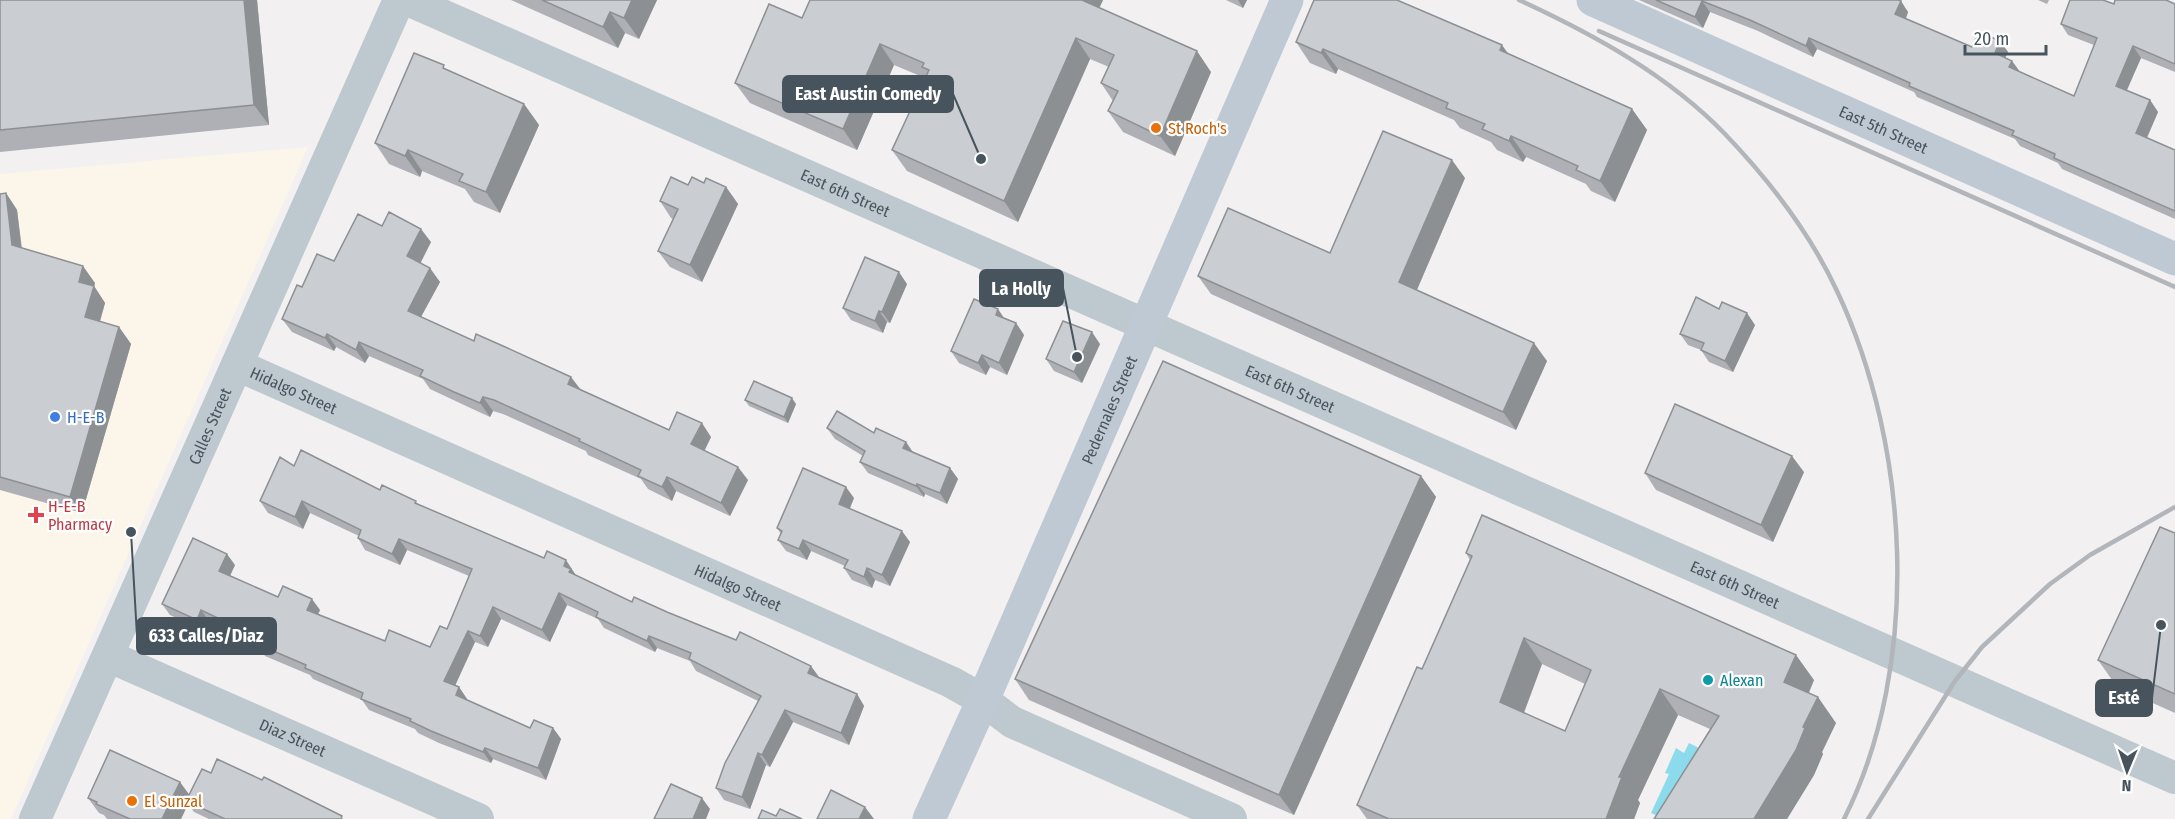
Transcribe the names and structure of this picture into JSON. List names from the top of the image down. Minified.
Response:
{"streets":{"street":["East 5th Street","East 6th Street","Hidalgo Street","Pedernales Street","Calles Street","Diaz Street"]},"crossings":[["East 6th Street","Pedernales Street"],["Hidalgo Street","Pedernales Street"],["Hidalgo Street","Calles Street"],["Calles Street","Diaz Street"]],"places":{"other":["St Roch's","East Austin Comedy","La Holly","H-E-B","633 Calles/Diaz","Esté","Alexan","El Sunzal"],"health":["H-E-B Pharmacy"]},"scale_bar":"20 m","north":"bottom"}
